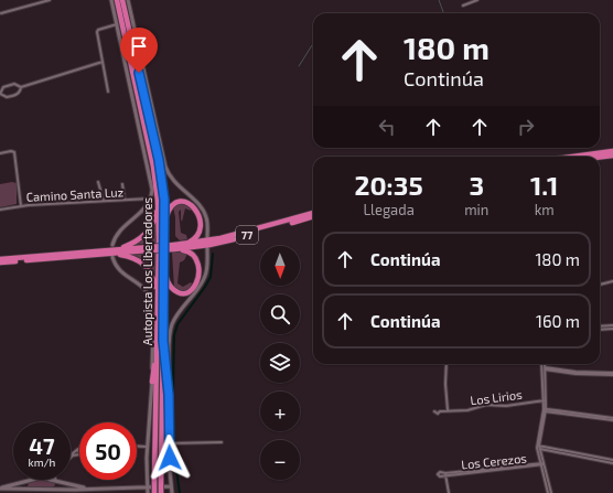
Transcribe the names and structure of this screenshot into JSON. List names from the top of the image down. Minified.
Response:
{"streets":{"highway":["77","Autopista Los Libertadores"],"street":["Camino Santa Luz","Los Lirios","Los Cerezos"]},"north":"bottom","page":{"turn":["180 m","Continúa"],"eta":["20:35","Llegada","3","min","1.1","km"],"list":[{"name":"Continúa","value":"180 m"},{"name":"Continúa","value":"160 m"}],"map_buttons":["+","−"],"speed":"47 km/h","limit":"50"}}
